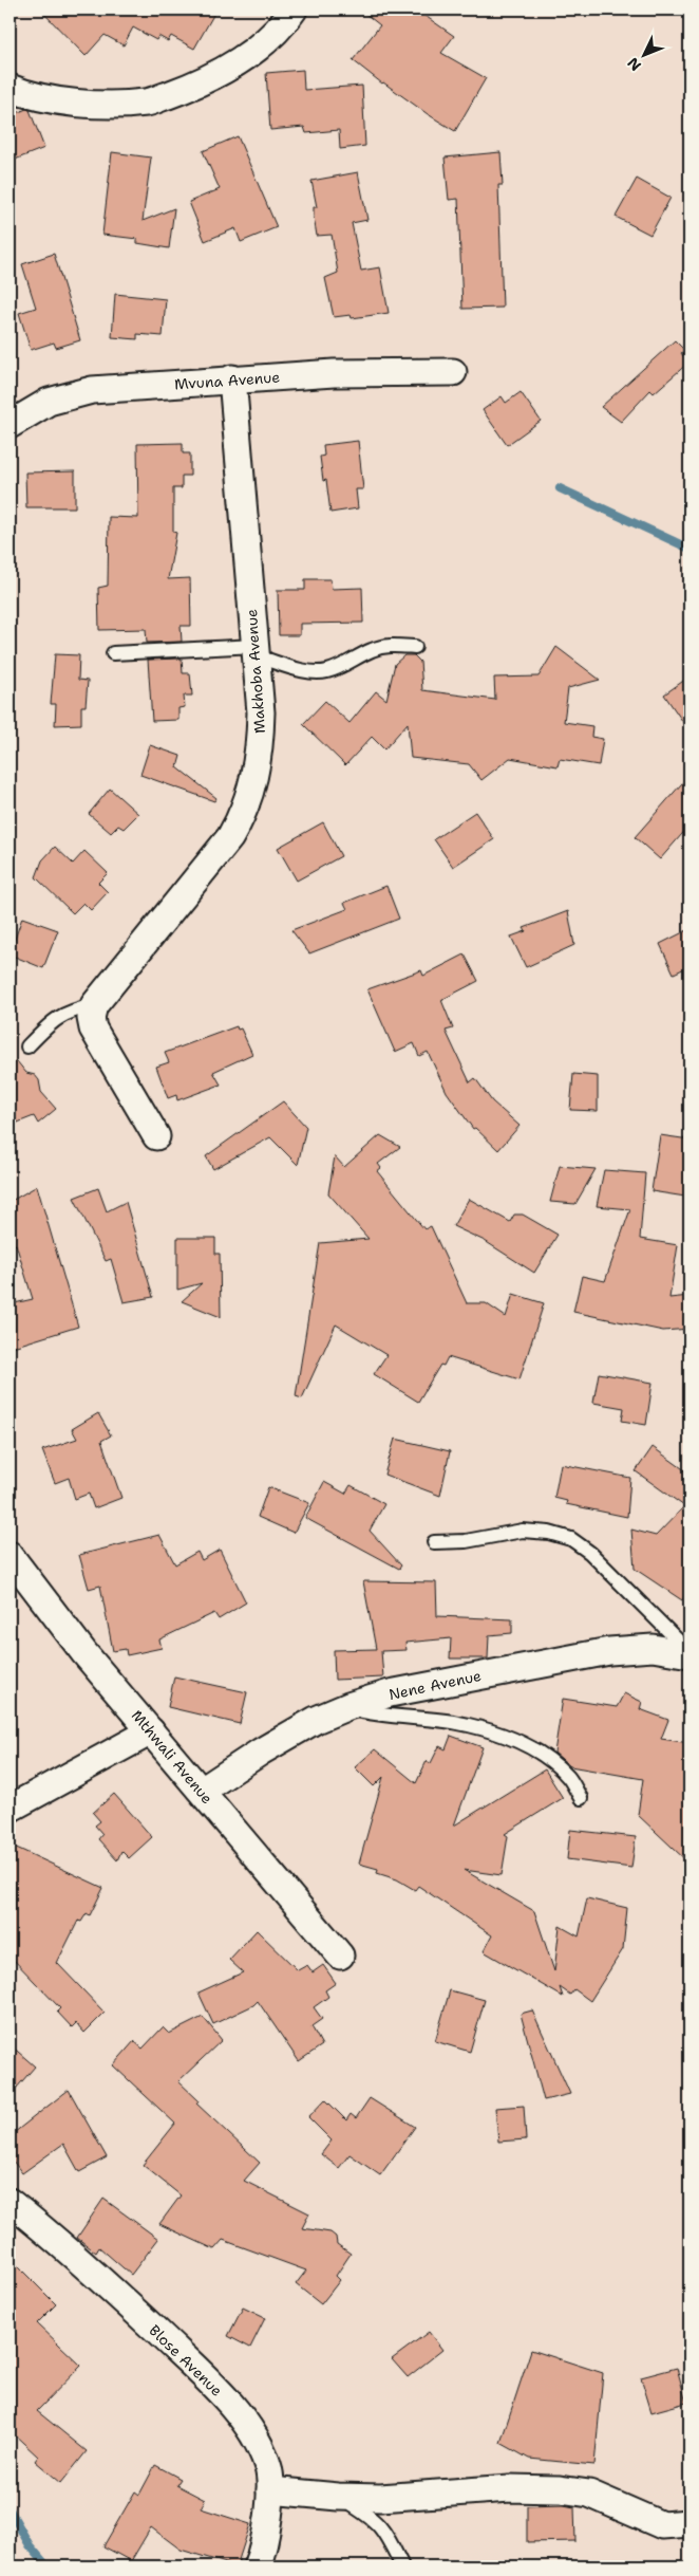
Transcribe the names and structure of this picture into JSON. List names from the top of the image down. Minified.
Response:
{"streets":{"street":["Mvuna Avenue","Makhoba Avenue","Nene Avenue","Mthwali Avenue","Blose Avenue"]},"crossings":[["Mvuna Avenue","Makhoba Avenue"],["Nene Avenue","Mthwali Avenue"]],"north":"bottom left"}
